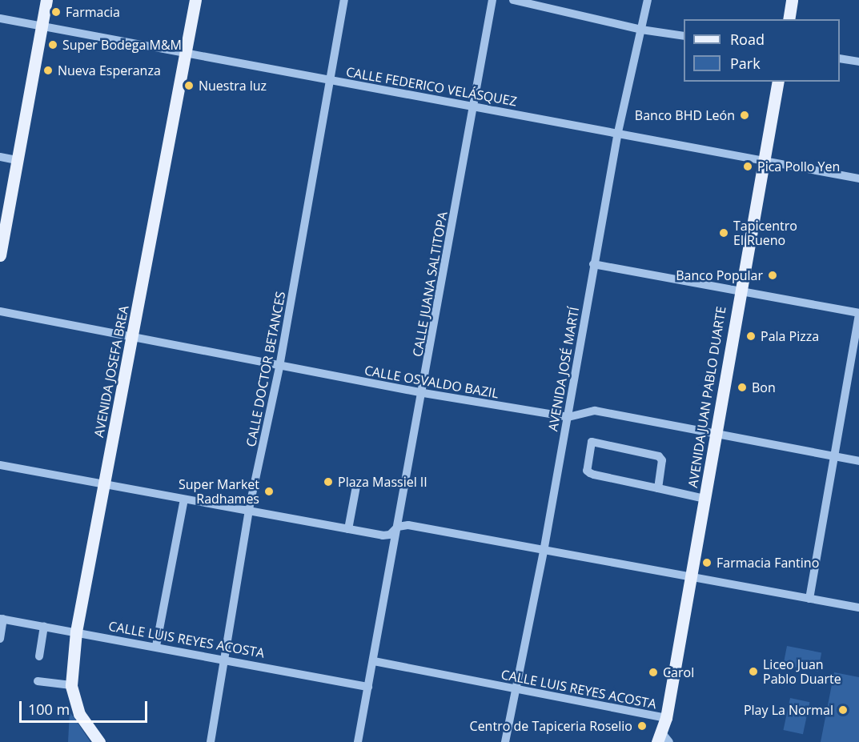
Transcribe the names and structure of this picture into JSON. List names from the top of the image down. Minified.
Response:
{"streets":{"main road":["AVENIDA JOSEFA BREA","AVENIDA JUAN PABLO DUARTE"],"street":["CALLE FEDERICO VELÁSQUEZ","CALLE JUANA SALTITOPA","CALLE DOCTOR BETANCES","AVENIDA JOSÉ MARTÍ","CALLE OSVALDO BAZIL","CALLE LUIS REYES ACOSTA"]},"crossings":[["CALLE FEDERICO VELÁSQUEZ","CALLE JUANA SALTITOPA"],["CALLE FEDERICO VELÁSQUEZ","CALLE DOCTOR BETANCES"],["CALLE FEDERICO VELÁSQUEZ","AVENIDA JOSÉ MARTÍ"],["CALLE FEDERICO VELÁSQUEZ","AVENIDA JOSEFA BREA"],["CALLE FEDERICO VELÁSQUEZ","AVENIDA JUAN PABLO DUARTE"],["CALLE JUANA SALTITOPA","CALLE OSVALDO BAZIL"],["CALLE JUANA SALTITOPA","CALLE LUIS REYES ACOSTA"],["CALLE DOCTOR BETANCES","CALLE OSVALDO BAZIL"],["CALLE DOCTOR BETANCES","CALLE LUIS REYES ACOSTA"],["AVENIDA JOSÉ MARTÍ","CALLE OSVALDO BAZIL"],["AVENIDA JOSÉ MARTÍ","CALLE LUIS REYES ACOSTA"],["AVENIDA JOSEFA BREA","CALLE OSVALDO BAZIL"],["AVENIDA JOSEFA BREA","CALLE LUIS REYES ACOSTA"],["CALLE OSVALDO BAZIL","AVENIDA JUAN PABLO DUARTE"],["AVENIDA JUAN PABLO DUARTE","CALLE LUIS REYES ACOSTA"]],"places":["Farmacia","Super Bodega M&M","Nueva Esperanza","Nuestra luz","Banco BHD León","Pica Pollo Yen","Tapicentro El Rueno","Banco Popular","Pala Pizza","Bon","Plaza Massiel II","Super Market Radhames","Farmacia Fantino","Liceo Juan Pablo Duarte","Carol","Play La Normal","Centro de Tapiceria Roselio"],"legend":["Road","Park"],"scale_bar":"100 m"}
